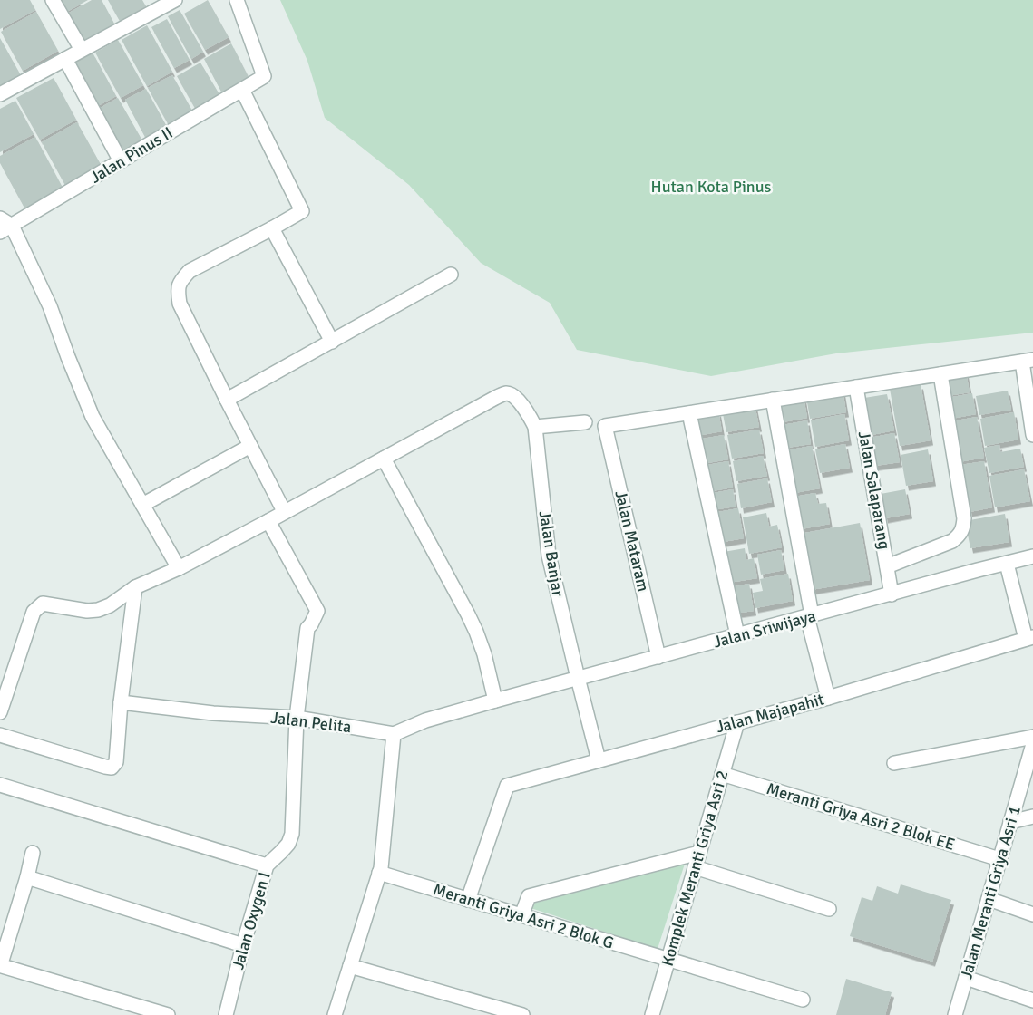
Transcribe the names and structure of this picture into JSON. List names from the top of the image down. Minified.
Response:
{"streets":{"street":["Jalan Pinus II","Jalan Salaparang","Jalan Mataram","Jalan Banjar","Jalan Sriwijaya","Jalan Majapahit","Jalan Pelita","Meranti Griya Asri 2 Blok EE","Komplek Meranti Griya Asri 2","Jalan Meranti Griya Asri 1","Meranti Griya Asri 2 Blok G","Jalan Oxygen I"]},"crossings":[["Jalan Salaparang","Jalan Sriwijaya"],["Jalan Mataram","Jalan Sriwijaya"],["Jalan Banjar","Jalan Sriwijaya"],["Jalan Banjar","Jalan Majapahit"],["Jalan Majapahit","Komplek Meranti Griya Asri 2"],["Jalan Majapahit","Meranti Griya Asri 2 Blok G"],["Jalan Pelita","Jalan Oxygen I"],["Meranti Griya Asri 2 Blok EE","Komplek Meranti Griya Asri 2"],["Meranti Griya Asri 2 Blok EE","Jalan Meranti Griya Asri 1"],["Komplek Meranti Griya Asri 2","Meranti Griya Asri 2 Blok G"]],"parks":["Hutan Kota Pinus"]}
